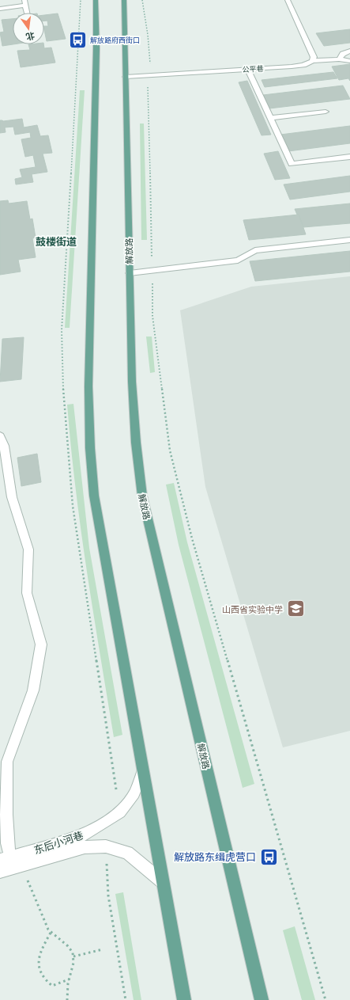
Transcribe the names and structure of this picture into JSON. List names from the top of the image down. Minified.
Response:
{"streets":{"main road":["解放路"],"street":["公平巷","东后小河巷"]},"crossings":[["公平巷","解放路"]],"districts":["鼓楼街道"],"places":{"bus stop":["解放路府西街口","解放路东缉虎营口"],"school or university":["山西省实验中学"]},"north":"bottom"}
